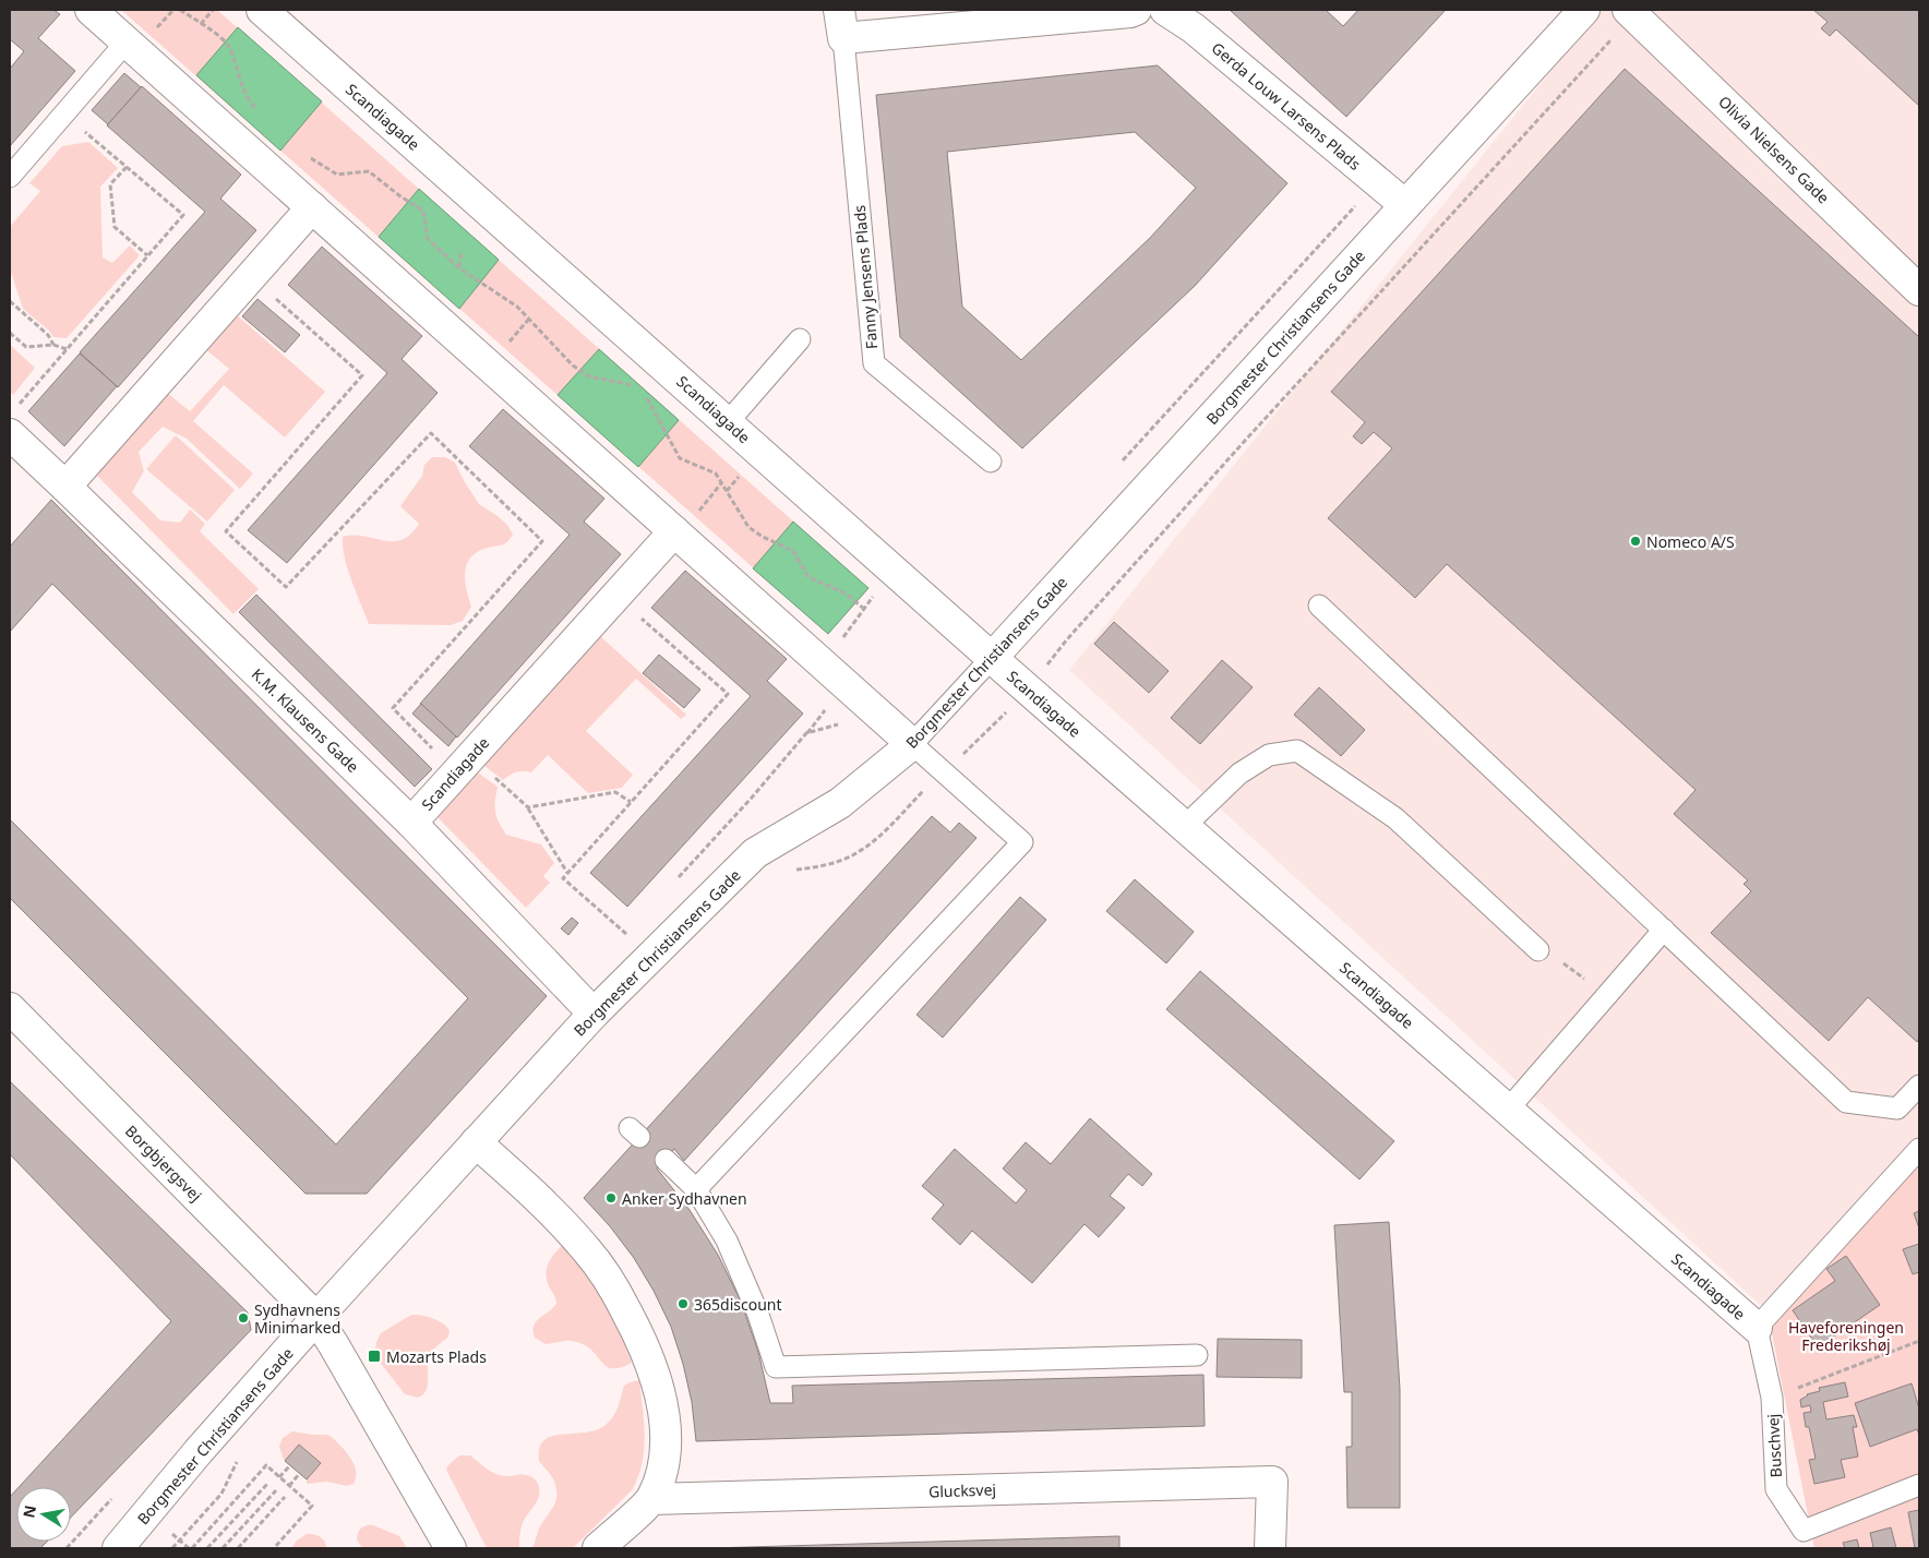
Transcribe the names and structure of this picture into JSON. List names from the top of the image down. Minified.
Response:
{"streets":{"street":["Gerda Louw Larsens Plads","Scandiagade","Olivia Nielsens Gade","Borgmester Christiansens Gade","K.M. Klausens Gade","Borgbjergsvej","Glucksvej"],"lane":["Fanny Jensens Plads","Buschvej"]},"crossings":[["Gerda Louw Larsens Plads","Borgmester Christiansens Gade"],["Scandiagade","Borgmester Christiansens Gade"],["Scandiagade","K.M. Klausens Gade"],["Scandiagade","Buschvej"],["Borgmester Christiansens Gade","K.M. Klausens Gade"],["Borgmester Christiansens Gade","Borgbjergsvej"]],"parks":["Haveforeningen Frederikshøj"],"places":{"other":["Nomeco A/S","Anker Sydhavnen","365discount","Sydhavnens Minimarked"],"transit":["Mozarts Plads"]},"north":"left"}
